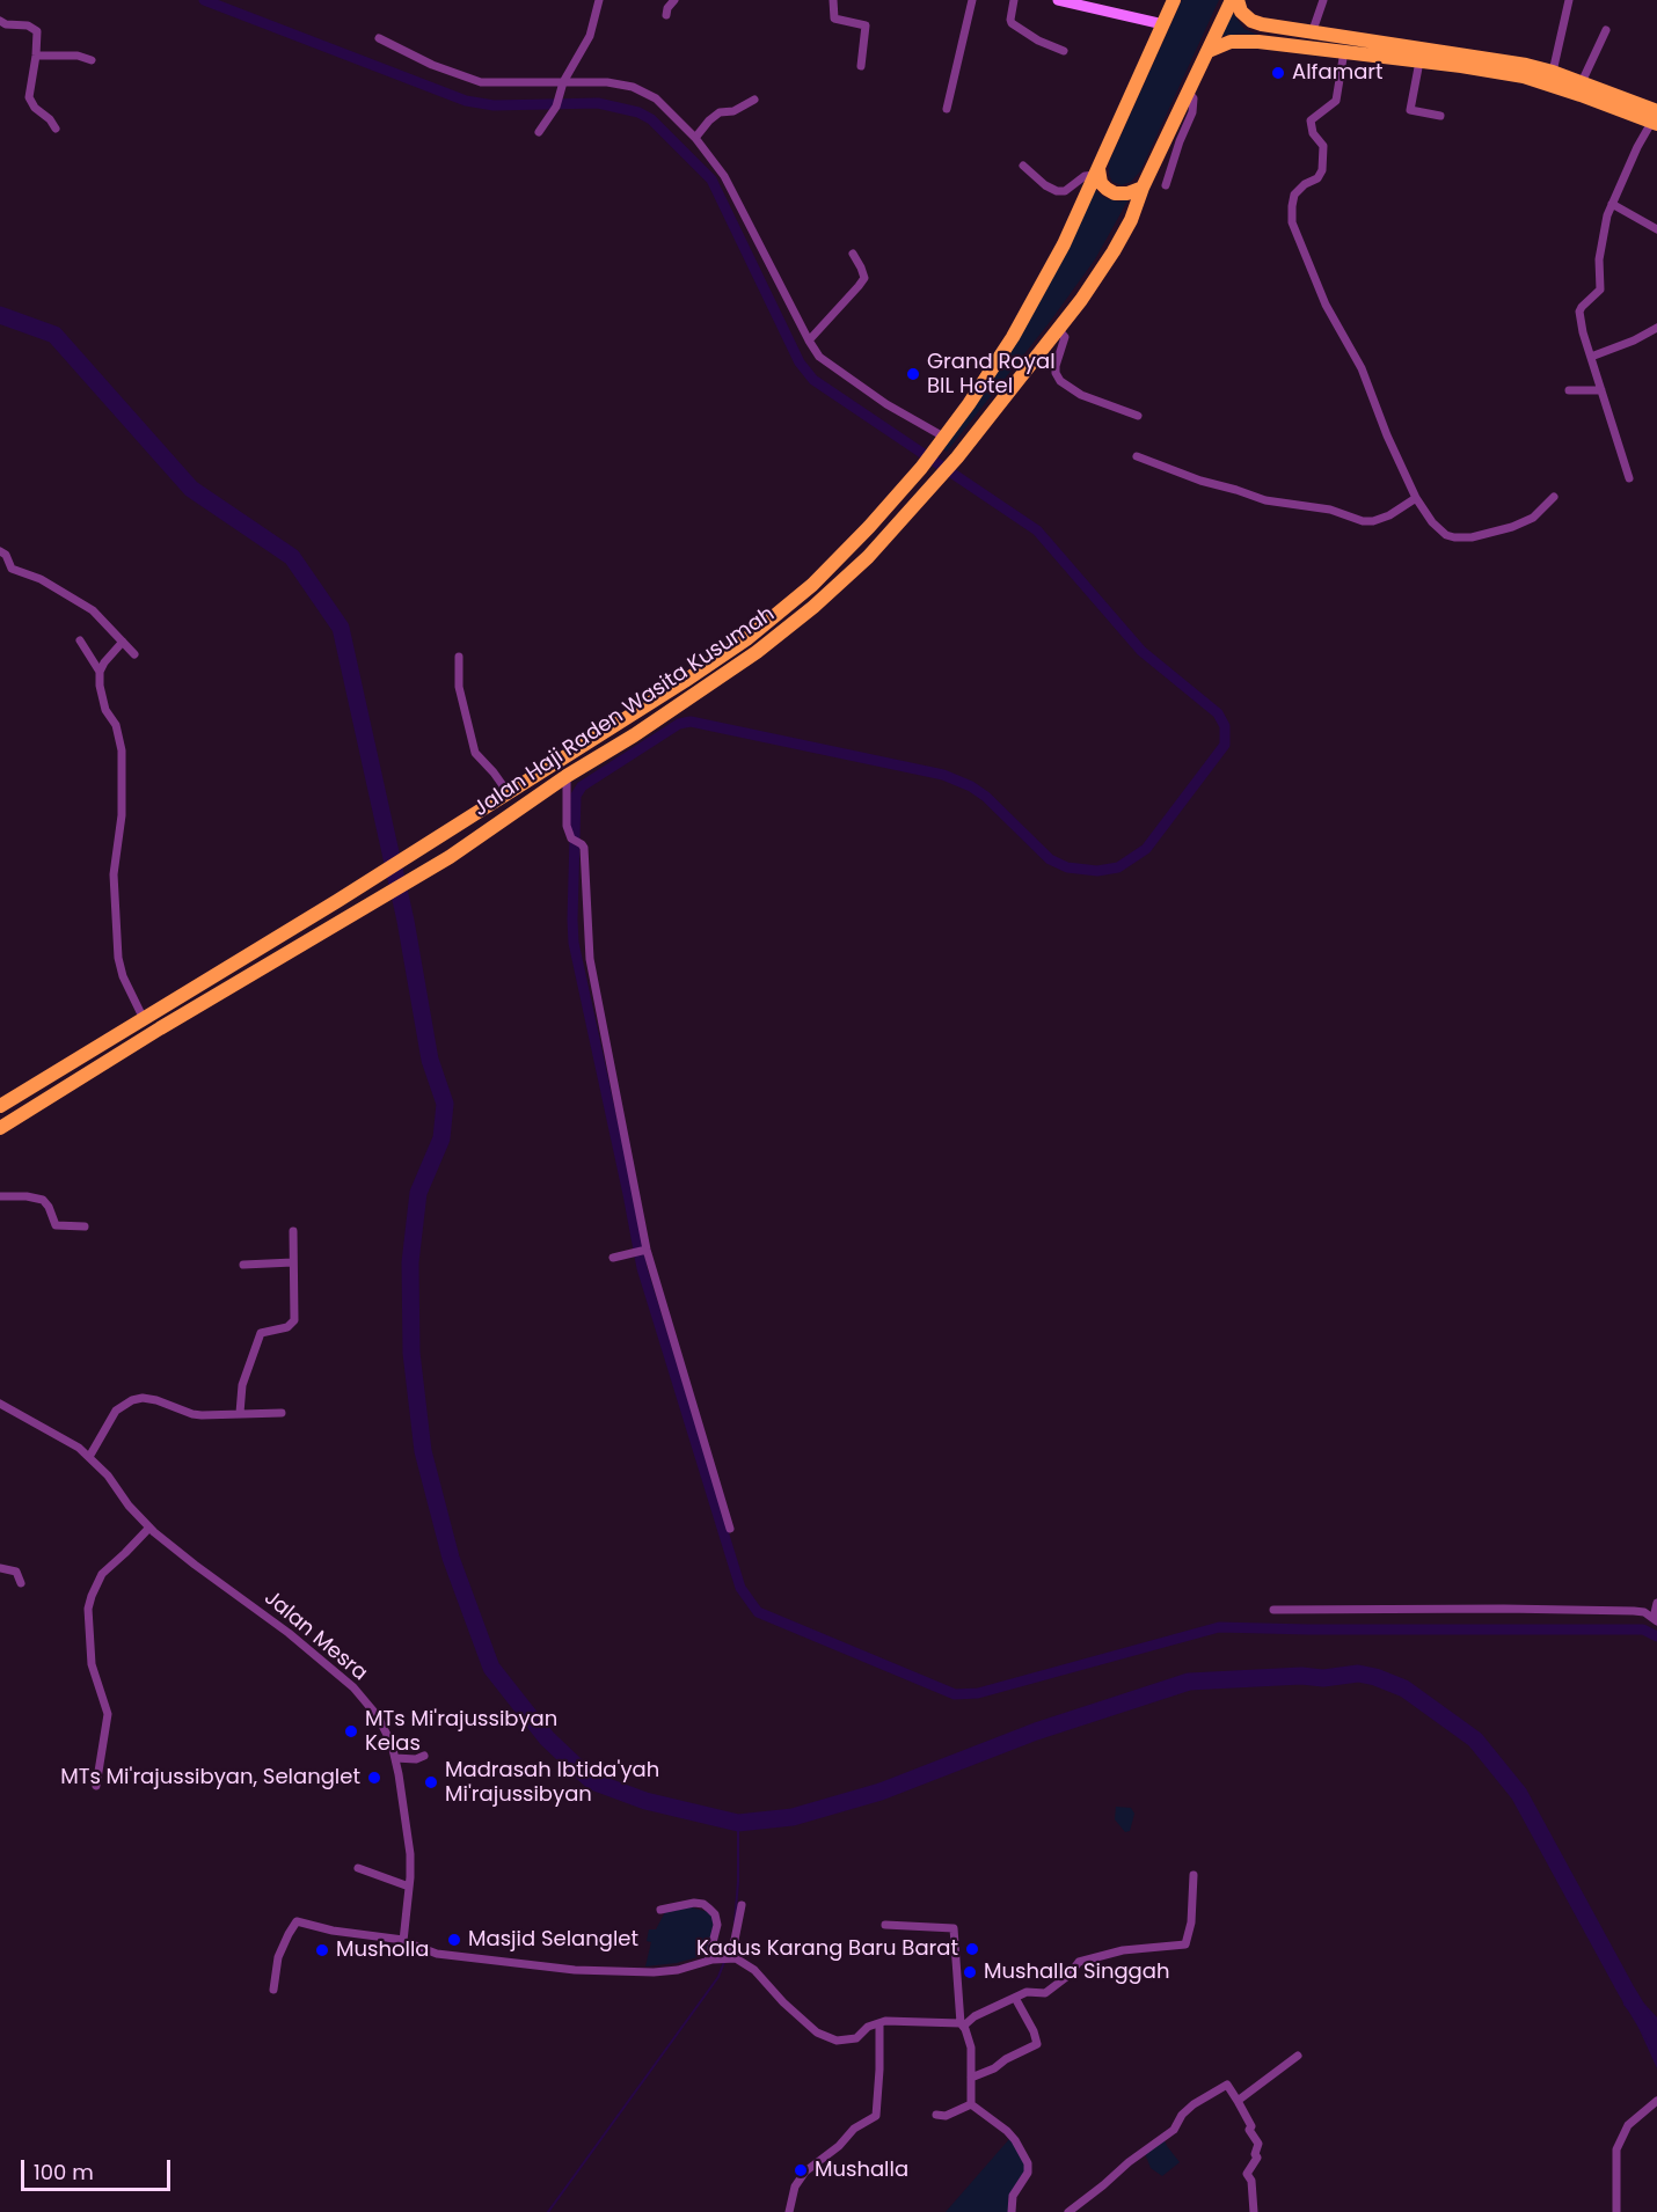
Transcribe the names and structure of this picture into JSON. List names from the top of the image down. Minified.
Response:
{"streets":{"highway":["Jalan Haji Raden Wasita Kusumah"],"street":["Jalan Mesra"]},"places":["Alfamart","Grand Royal BIL Hotel","MTs Mi'rajussibyan Kelas","MTs Mi'rajussibyan, Selanglet","Madrasah Ibtida'yah Mi'rajussibyan","Masjid Selanglet","Kadus Karang Baru Barat","Musholla","Mushalla Singgah","Mushalla"],"scale_bar":"100 m"}
